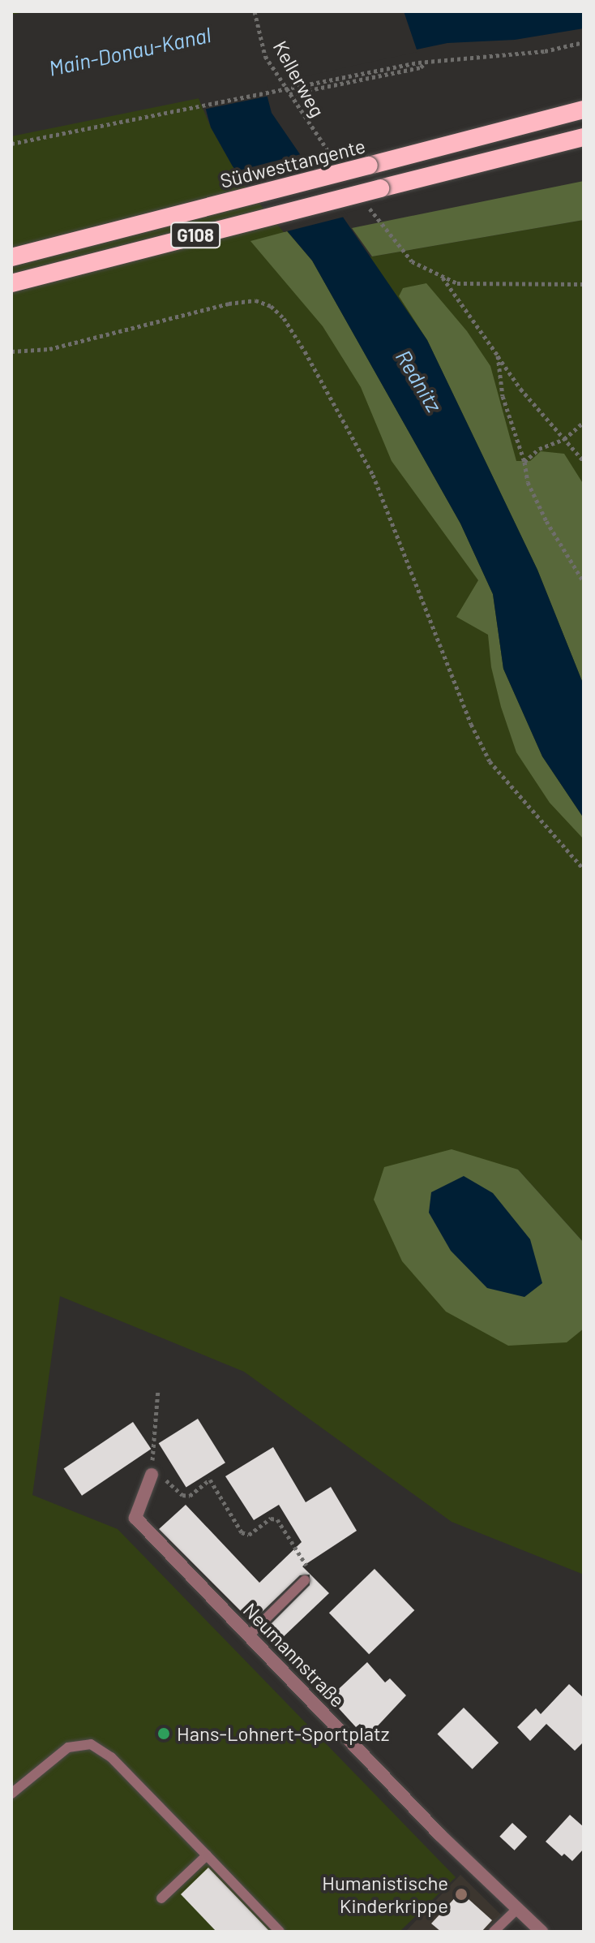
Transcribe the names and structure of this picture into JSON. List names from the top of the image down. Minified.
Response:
{"streets":{"highway":["Südwesttangente","G108"],"street":["Neumannstraße"],"path":["Kellerweg"]},"water":["Main-Donau-Kanal","Rednitz"],"places":["Hans-Lohnert-Sportplatz","Humanistische Kinderkrippe"]}
